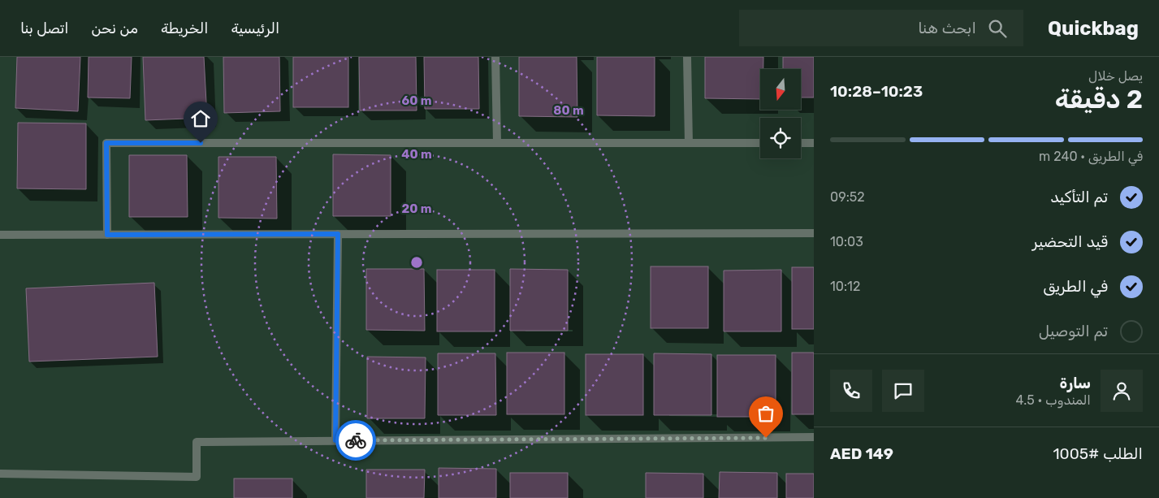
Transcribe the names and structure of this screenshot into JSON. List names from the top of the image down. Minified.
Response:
{"north":"bottom","page":{"header":"Quickbag","search":"ابحث هنا","nav":["الرئيسية","الخريطة","من نحن","اتصل بنا"],"heading":["2 دقيقة","يصل خلال","10:23–10:28"],"panel":["سارة","المندوب · 4.5","الطلب #1005","AED 149"],"bar":"في الطريق · 240 m","list":[["تم التأكيد","09:52"],["قيد التحضير","10:03"],["في الطريق","10:12"],"تم التوصيل"]},"rings":["60 m","80 m","40 m","20 m"]}
